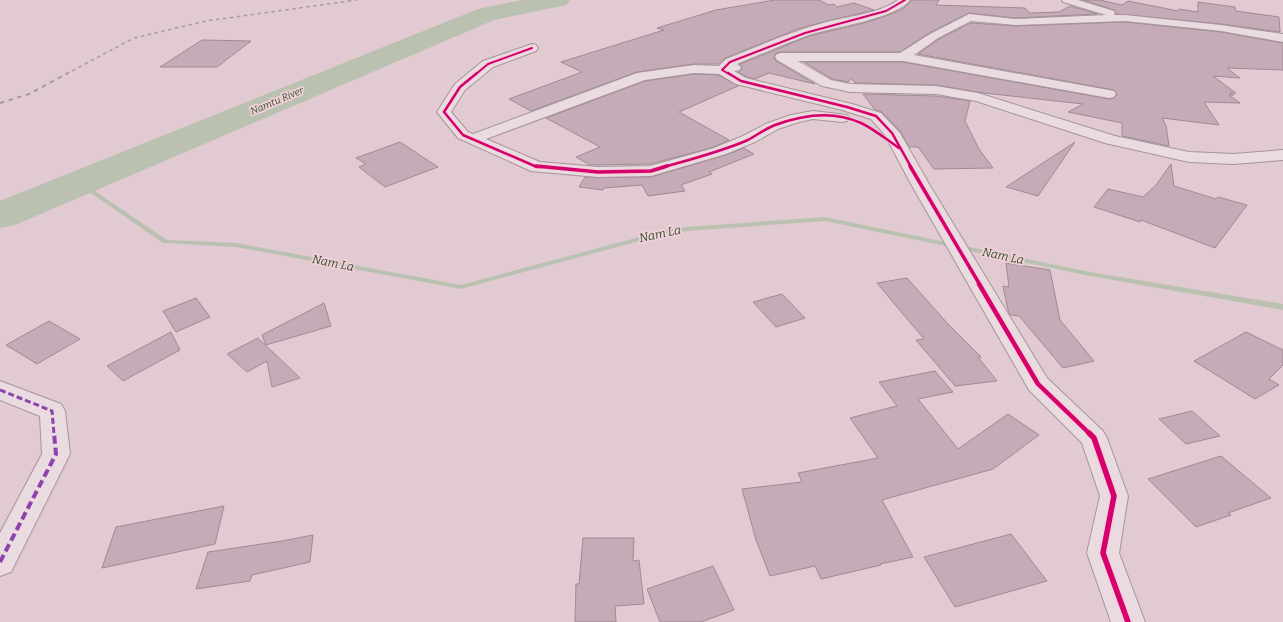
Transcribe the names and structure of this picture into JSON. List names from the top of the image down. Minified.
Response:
{"water":["Namtu River","Nam La"]}
